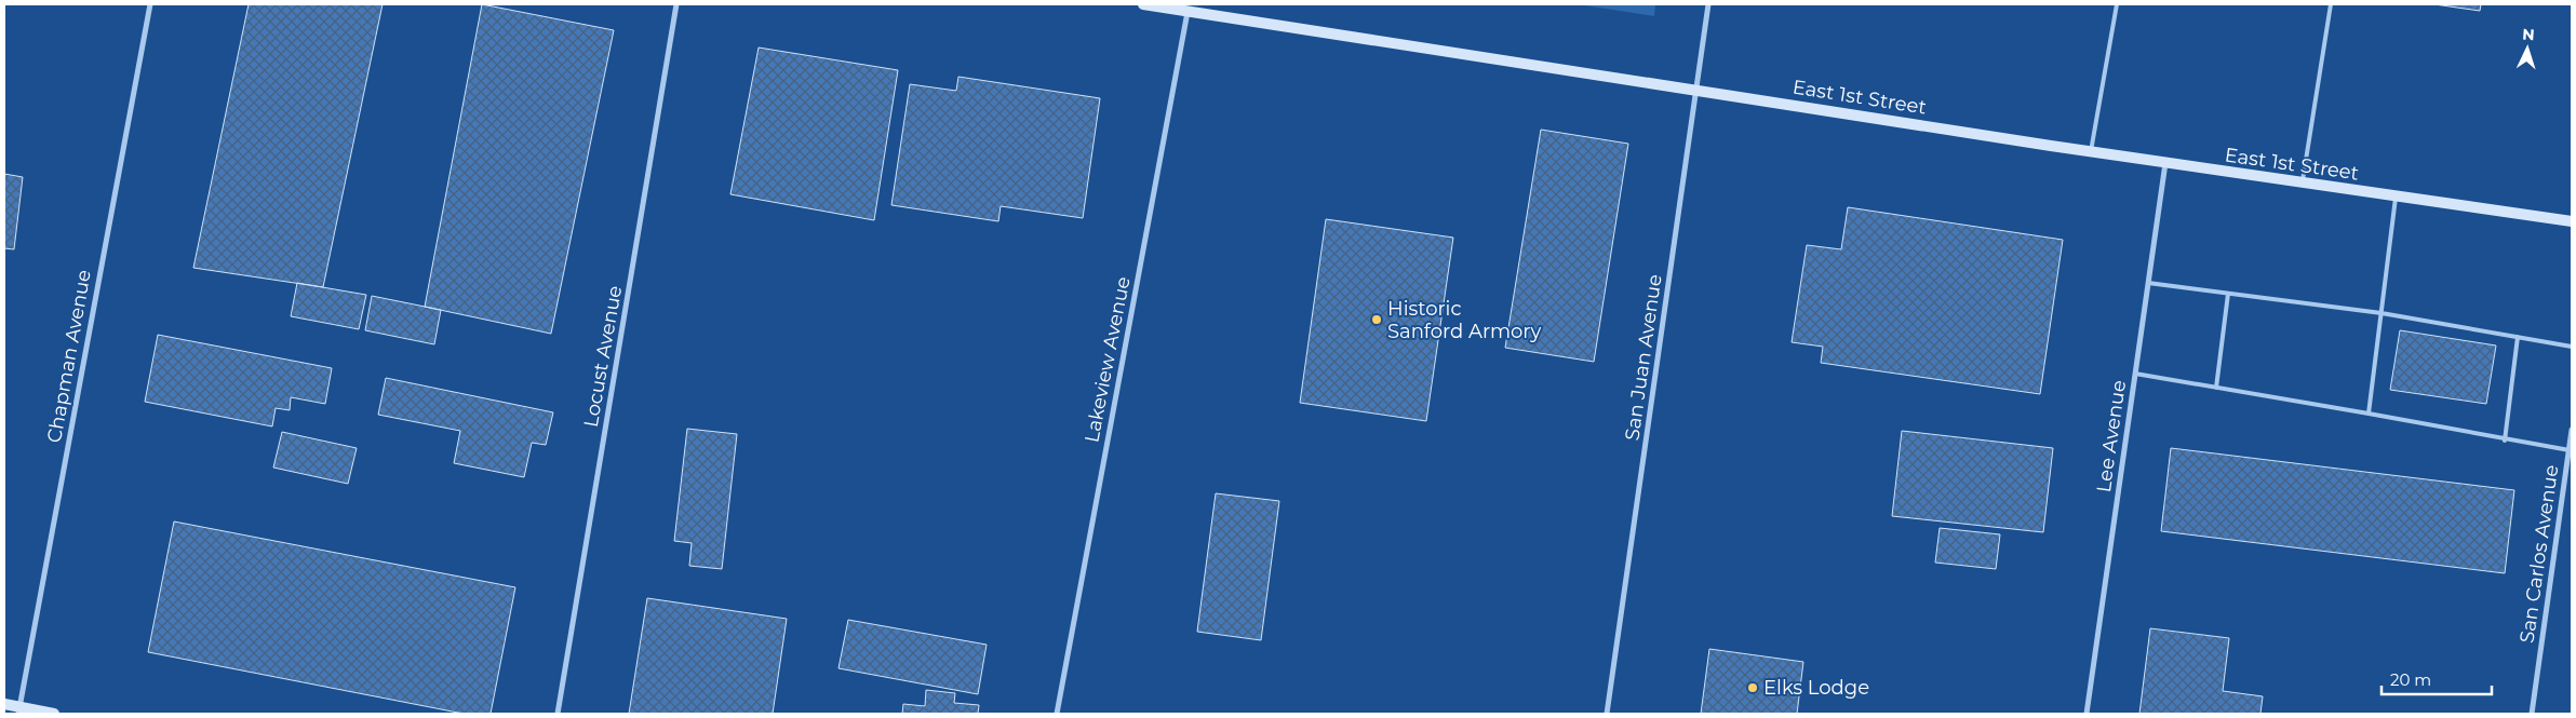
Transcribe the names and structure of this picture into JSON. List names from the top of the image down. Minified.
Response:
{"streets":{"street":["East 1st Street","Chapman Avenue","Locust Avenue","San Juan Avenue","Lakeview Avenue","Lee Avenue","San Carlos Avenue"]},"crossings":[["East 1st Street","San Juan Avenue"],["East 1st Street","Lakeview Avenue"],["East 1st Street","Lee Avenue"]],"places":["Historic Sanford Armory","Elks Lodge"],"scale_bar":"20 m","north":"top"}
